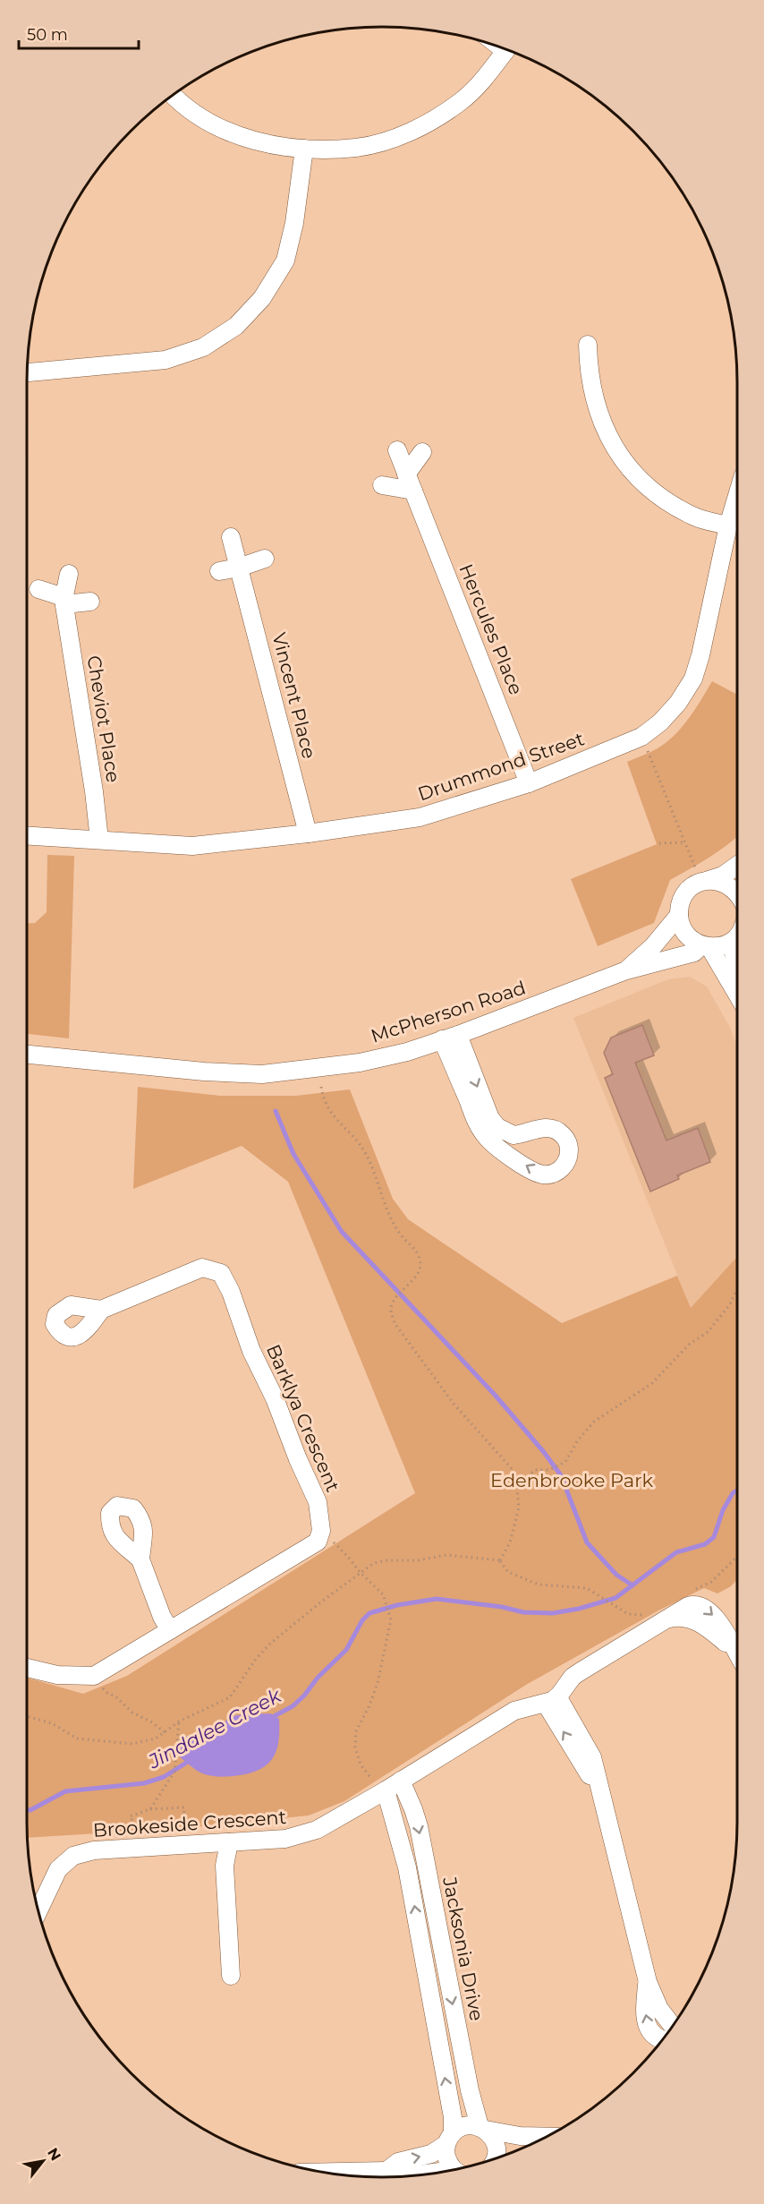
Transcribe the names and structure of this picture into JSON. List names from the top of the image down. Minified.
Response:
{"streets":{"street":["Hercules Place","Vincent Place","Cheviot Place","Drummond Street","McPherson Road","Barklya Crescent","Brookeside Crescent","Jacksonia Drive"]},"crossings":[["Hercules Place","Drummond Street"],["Vincent Place","Drummond Street"],["Cheviot Place","Drummond Street"],["Brookeside Crescent","Jacksonia Drive"]],"water":["Jindalee Creek"],"parks":["Edenbrooke Park"],"scale_bar":"50 m","north":"top right"}
